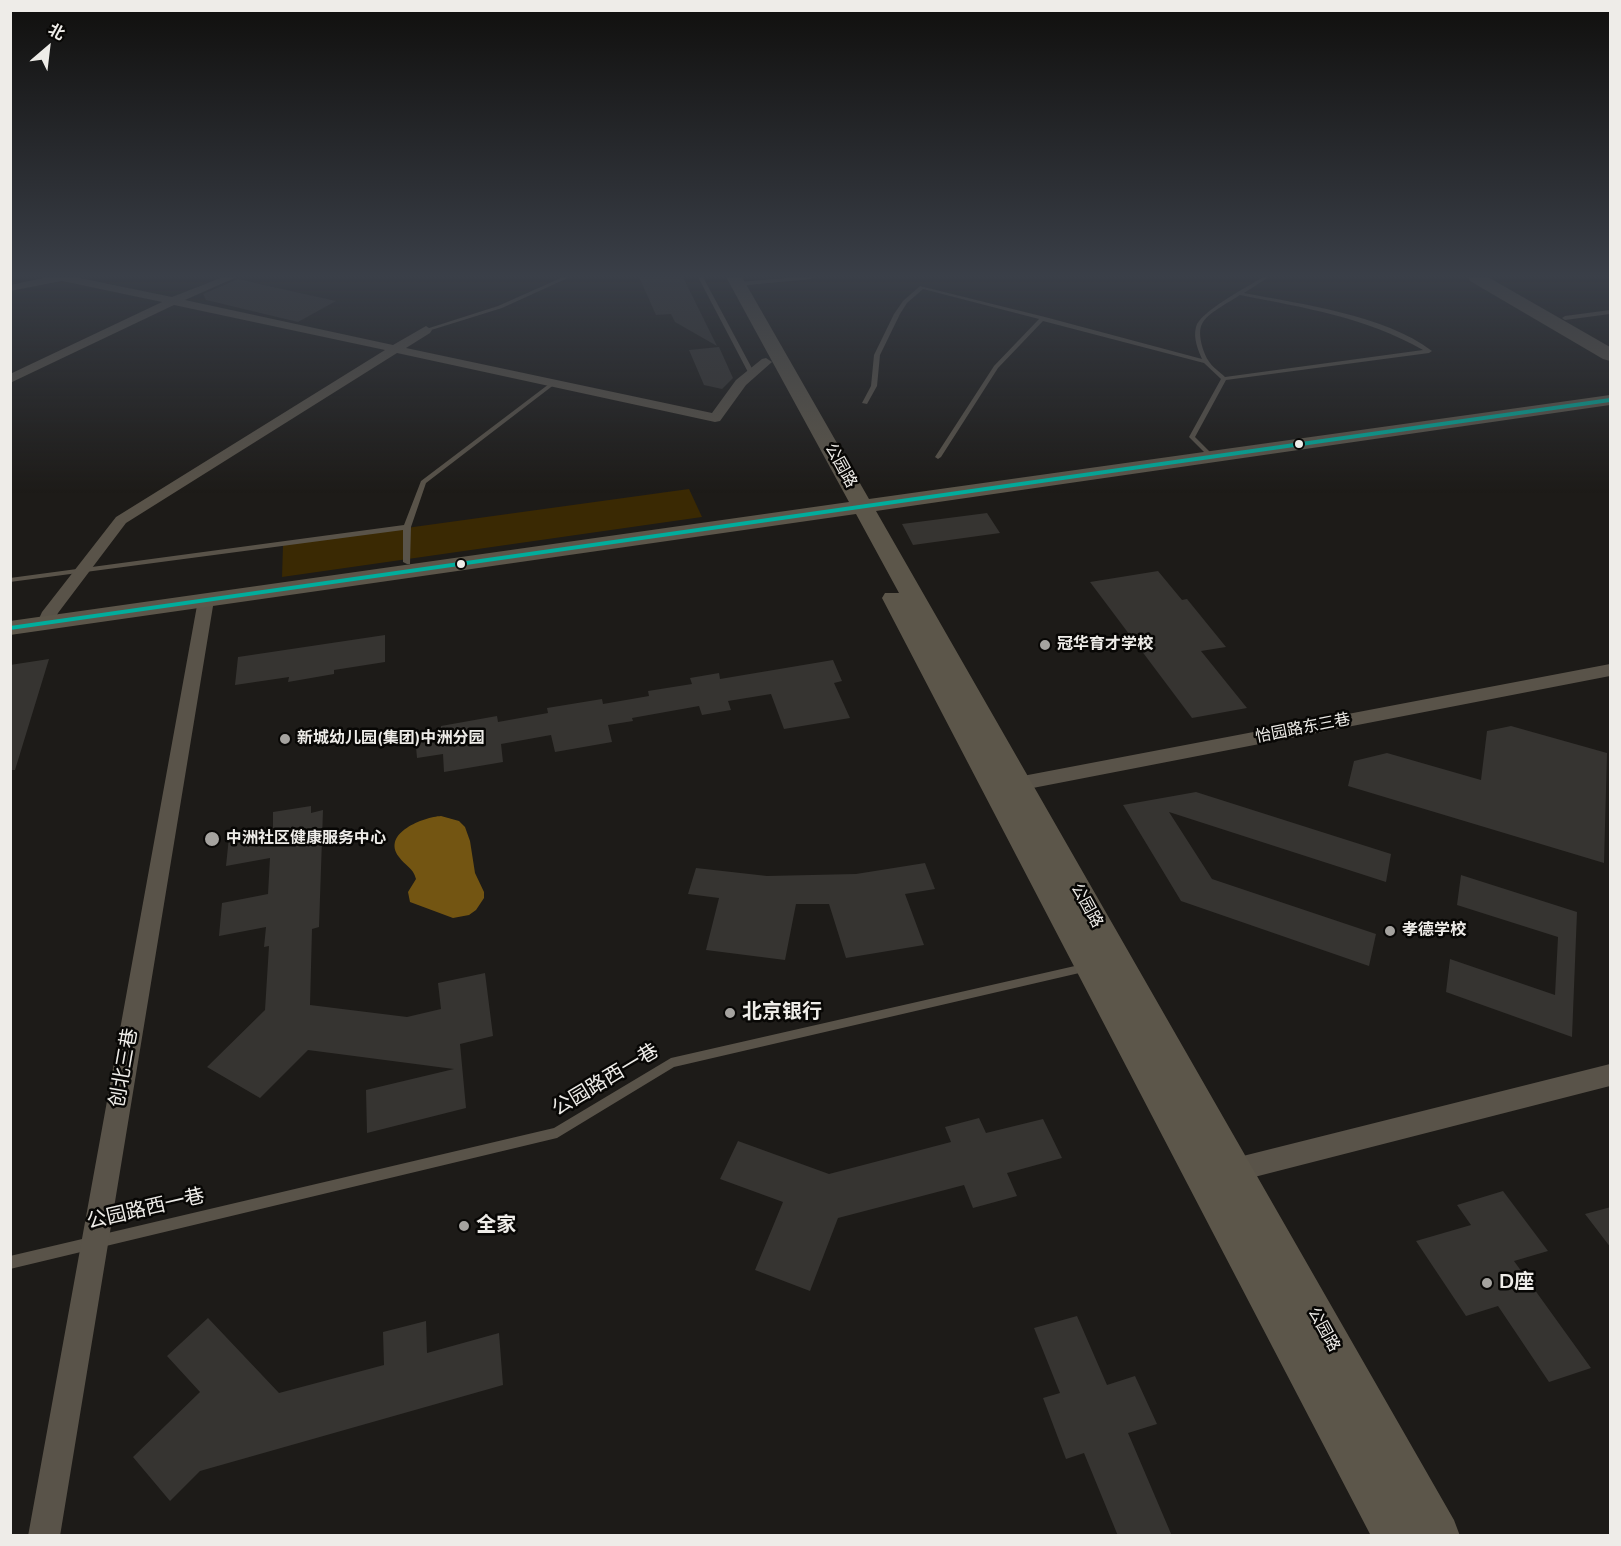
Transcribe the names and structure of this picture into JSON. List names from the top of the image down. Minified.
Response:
{"streets":{"main road":["公园路"],"street":["怡园路东三巷","创北三巷"],"lane":["公园路西一巷"]},"crossings":[["公园路","怡园路东三巷"],["公园路","公园路西一巷"],["创北三巷","公园路西一巷"]],"places":["冠华育才学校","新城幼儿园(集团)中洲分园","中洲社区健康服务中心","孝德学校","北京银行","全家","D座"],"north":"top right"}
